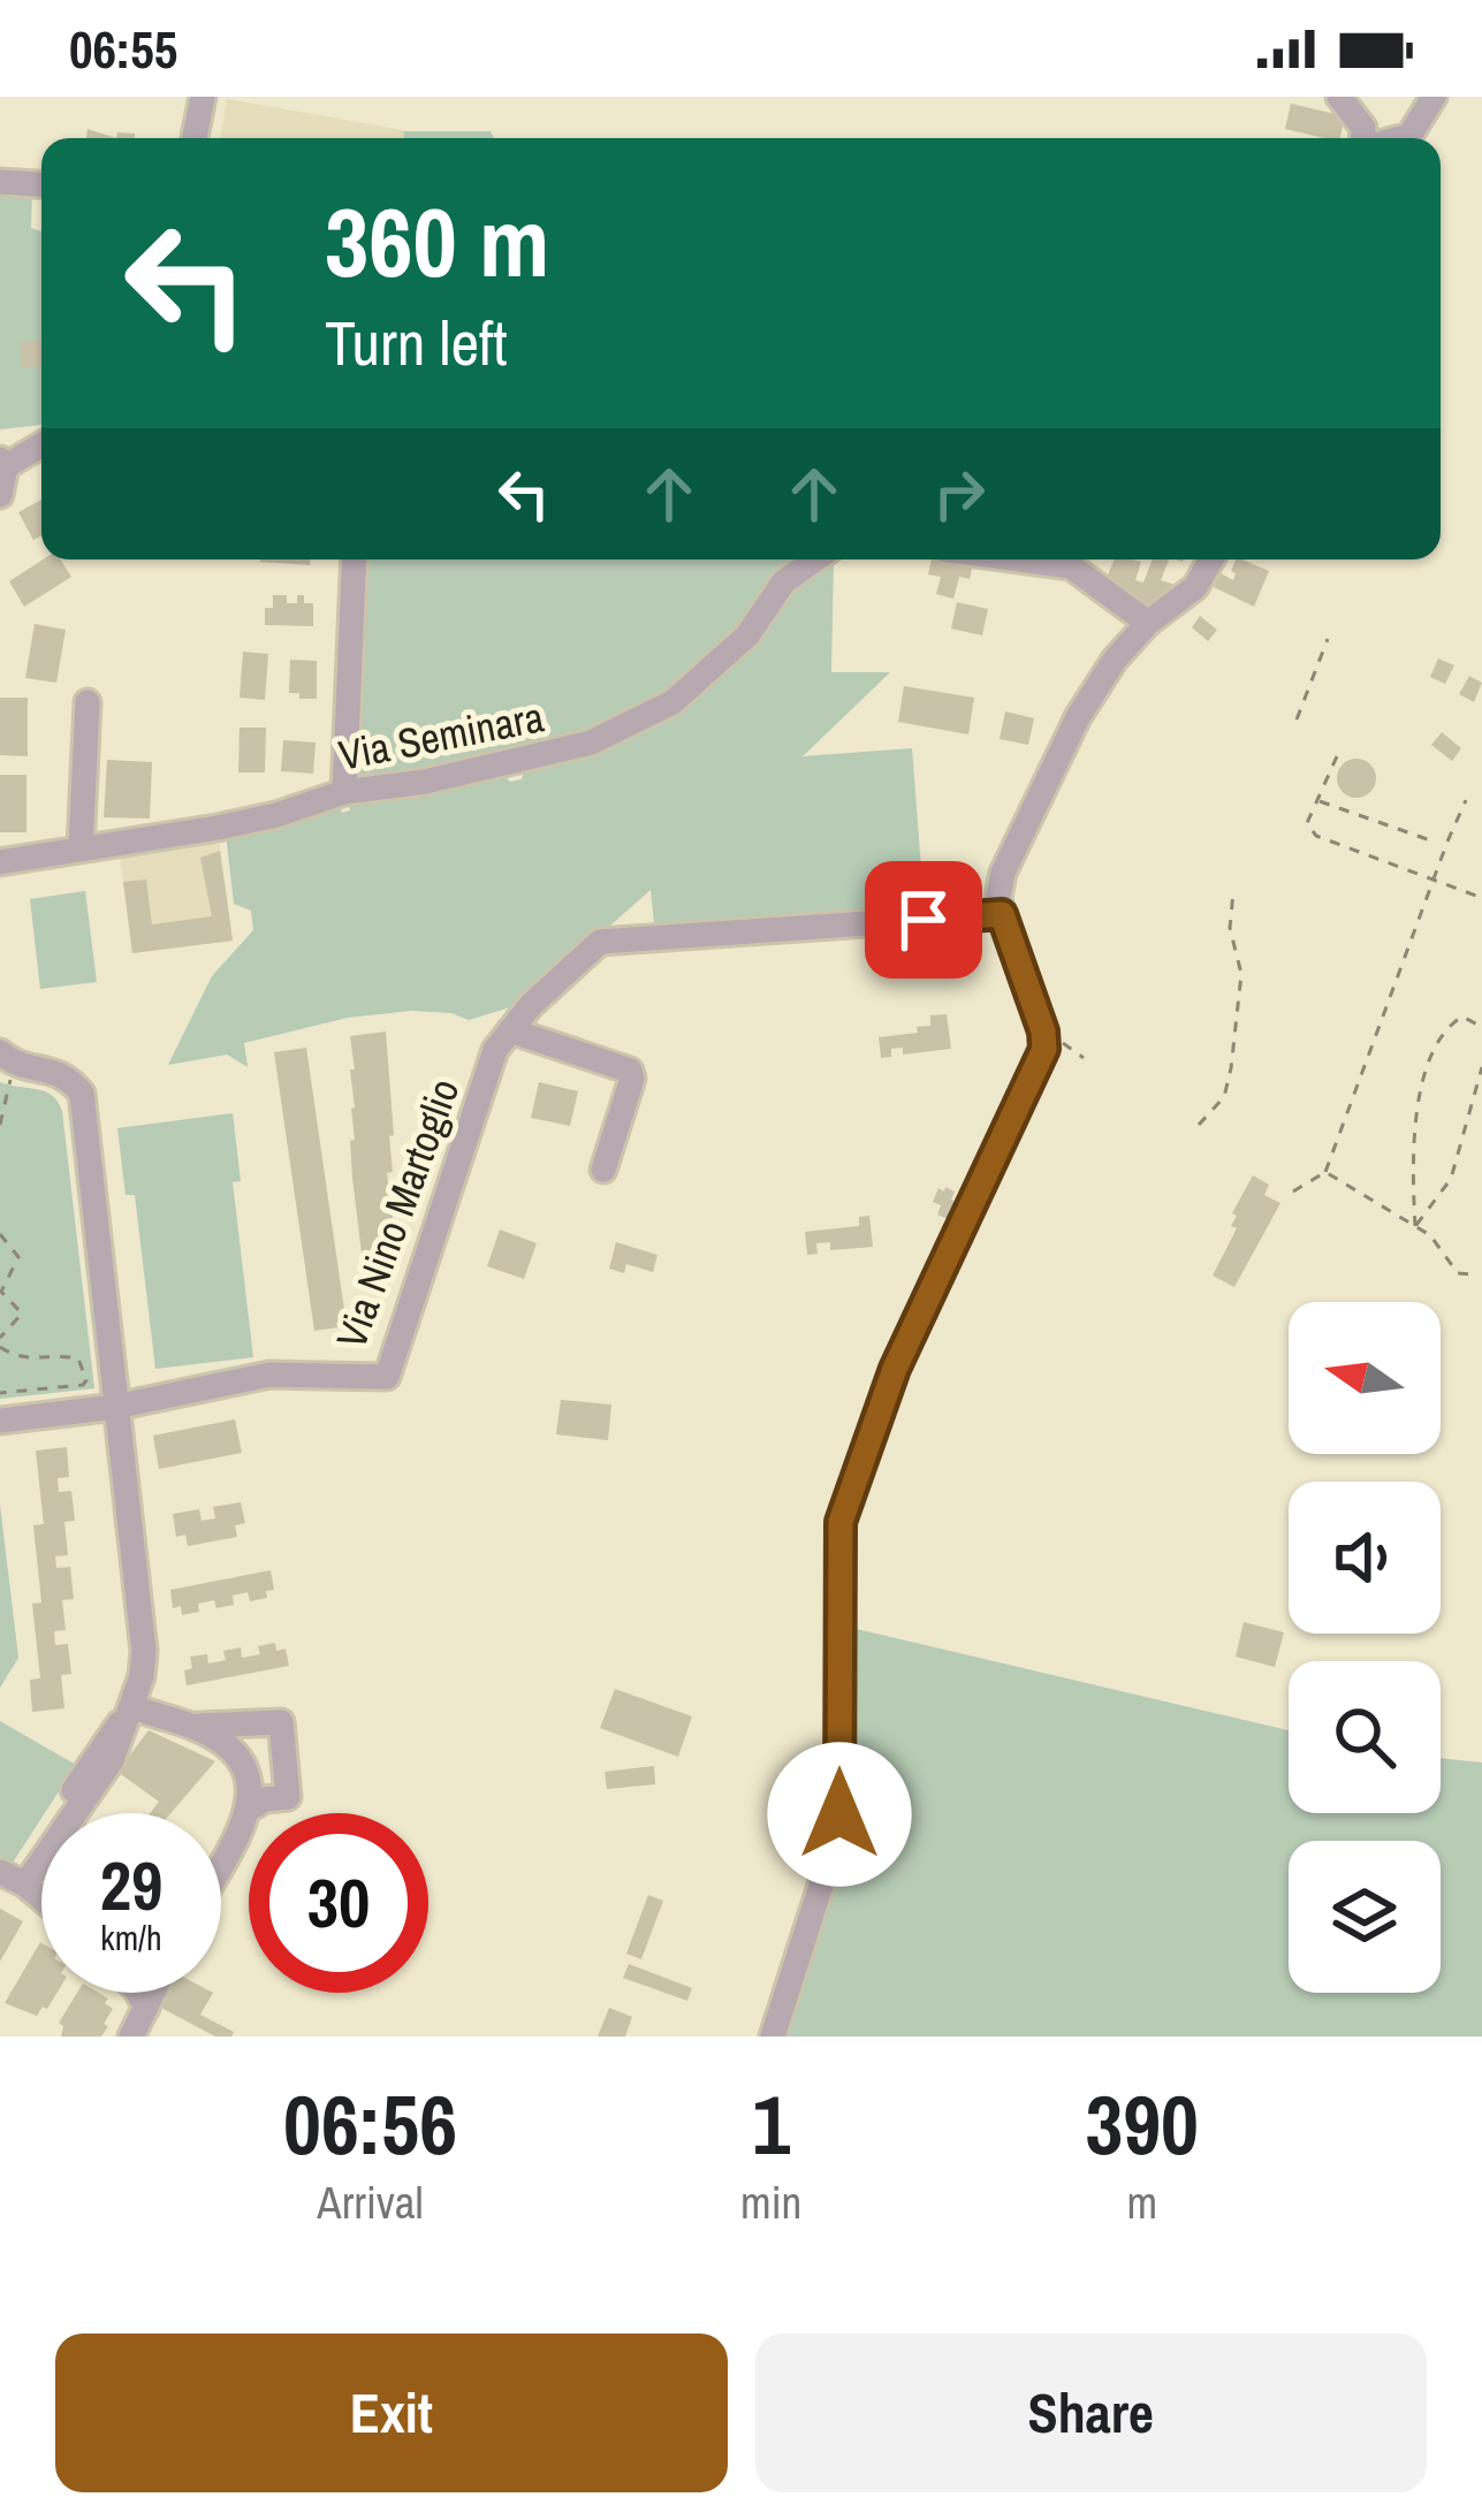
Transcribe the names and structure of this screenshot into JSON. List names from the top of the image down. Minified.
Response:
{"streets":{"street":["Via Seminara","Via Nino Martoglio"]},"north":"left","page":{"status":"06:55","turn":["360 m","Turn left"],"speed":"29 km/h","limit":"30","eta":["06:56","Arrival","1","min","390","m"],"buttons":["Exit","Share"]}}
